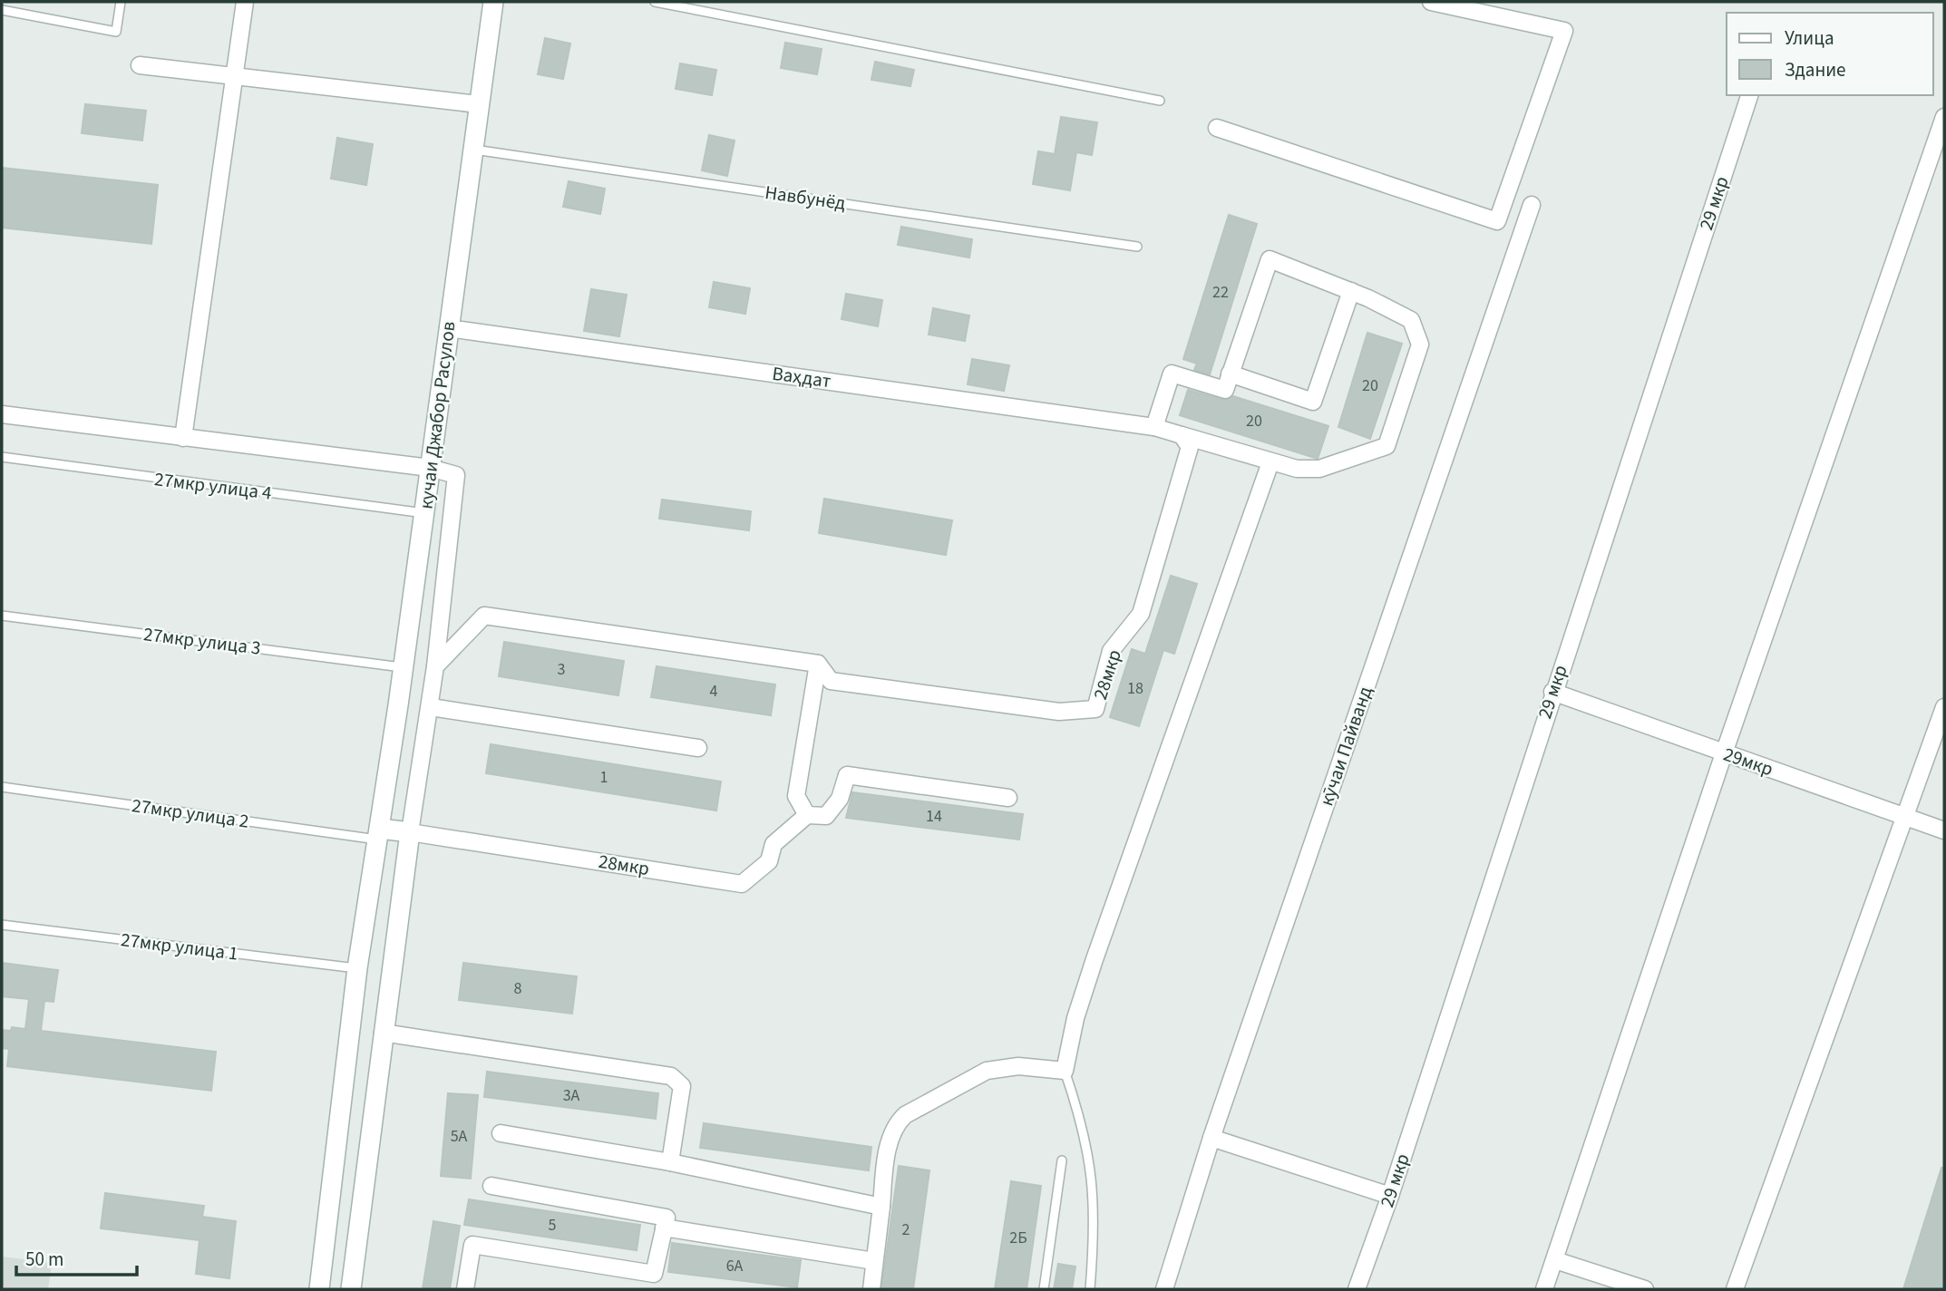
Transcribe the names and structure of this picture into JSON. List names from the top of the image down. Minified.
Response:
{"streets":{"street":["29 мкр","Ваҳдат","кучаи Джабор Расулов","28мкр","кӯчаи Пайванд","29мкр"],"lane":["Навбунёд","27мкр улица 4","27мкр улица 3","27мкр улица 2","27мкр улица 1"]},"crossings":[["Навбунёд","кучаи Джабор Расулов"],["29 мкр","29мкр"],["Ваҳдат","кучаи Джабор Расулов"],["кучаи Джабор Расулов","27мкр улица 4"],["кучаи Джабор Расулов","27мкр улица 3"],["кучаи Джабор Расулов","27мкр улица 2"],["кучаи Джабор Расулов","27мкр улица 1"]],"house_numbers":["22","20","20","3","18","4","1","14","8","3А","5А","5","2","2Б","6А"],"legend":["Улица","Здание"],"scale_bar":"50 m"}
